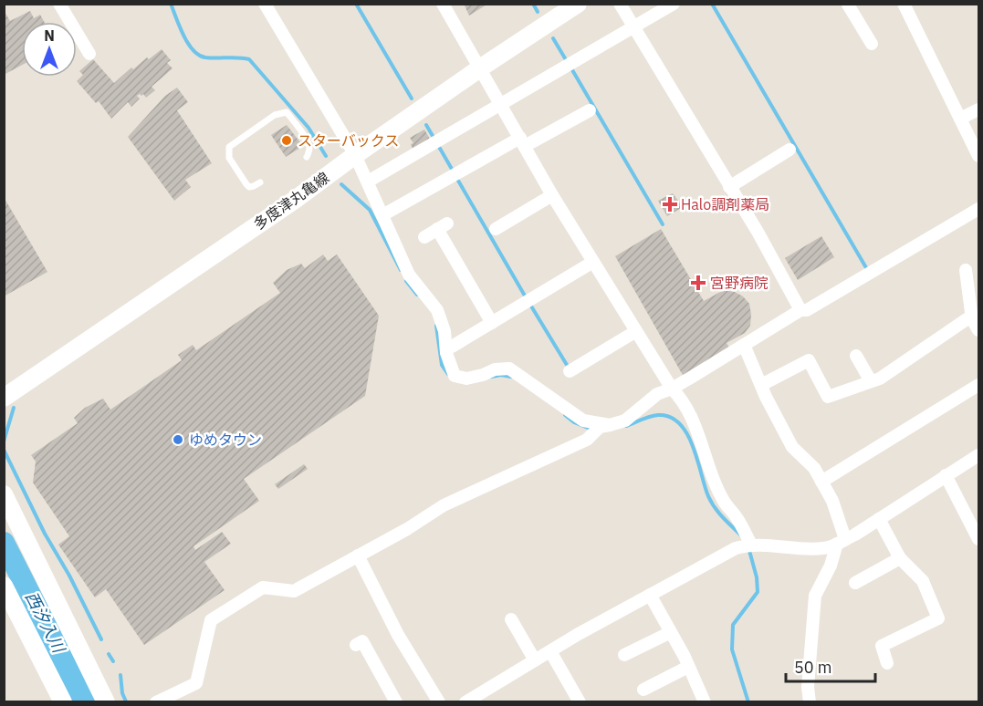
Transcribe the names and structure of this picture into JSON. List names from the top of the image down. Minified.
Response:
{"streets":{"main road":["多度津丸亀線"]},"water":["西汐入川"],"places":{"other":["スターバックス","ゆめタウン"],"health":["Halo調剤薬局","宮野病院"]},"scale_bar":"50 m","north":"top"}
